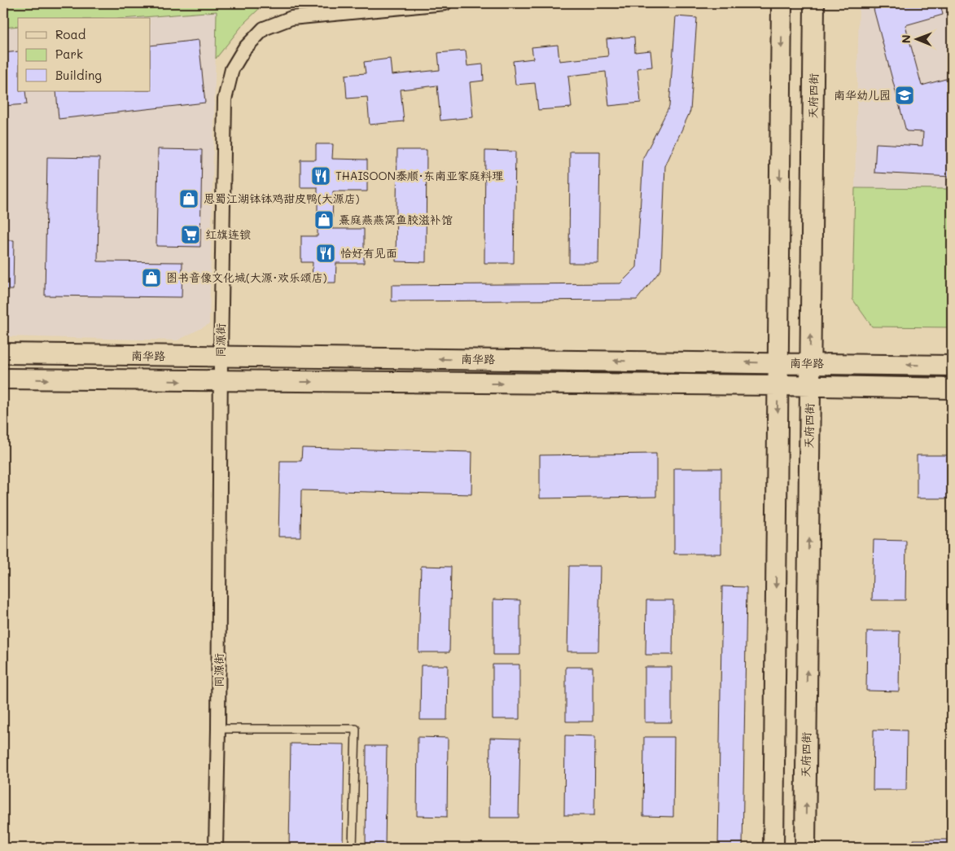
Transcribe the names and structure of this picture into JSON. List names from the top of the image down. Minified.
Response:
{"streets":{"main road":["天府四街","南华路"],"street":["同源街"]},"crossings":[["天府四街","南华路"],["同源街","南华路"]],"places":{"school or university":["南华幼儿园"],"restaurant":["THAISOON泰顺·东南亚家庭料理","恰好有见面"],"shop":["思蜀江湖钵钵鸡甜皮鸭(大源店)","熹庭燕燕窝鱼胶滋补馆","图书音像文化城(大源·欢乐颂店)"],"supermarket":["红旗连锁"]},"legend":["Road","Park","Building"],"north":"left"}
